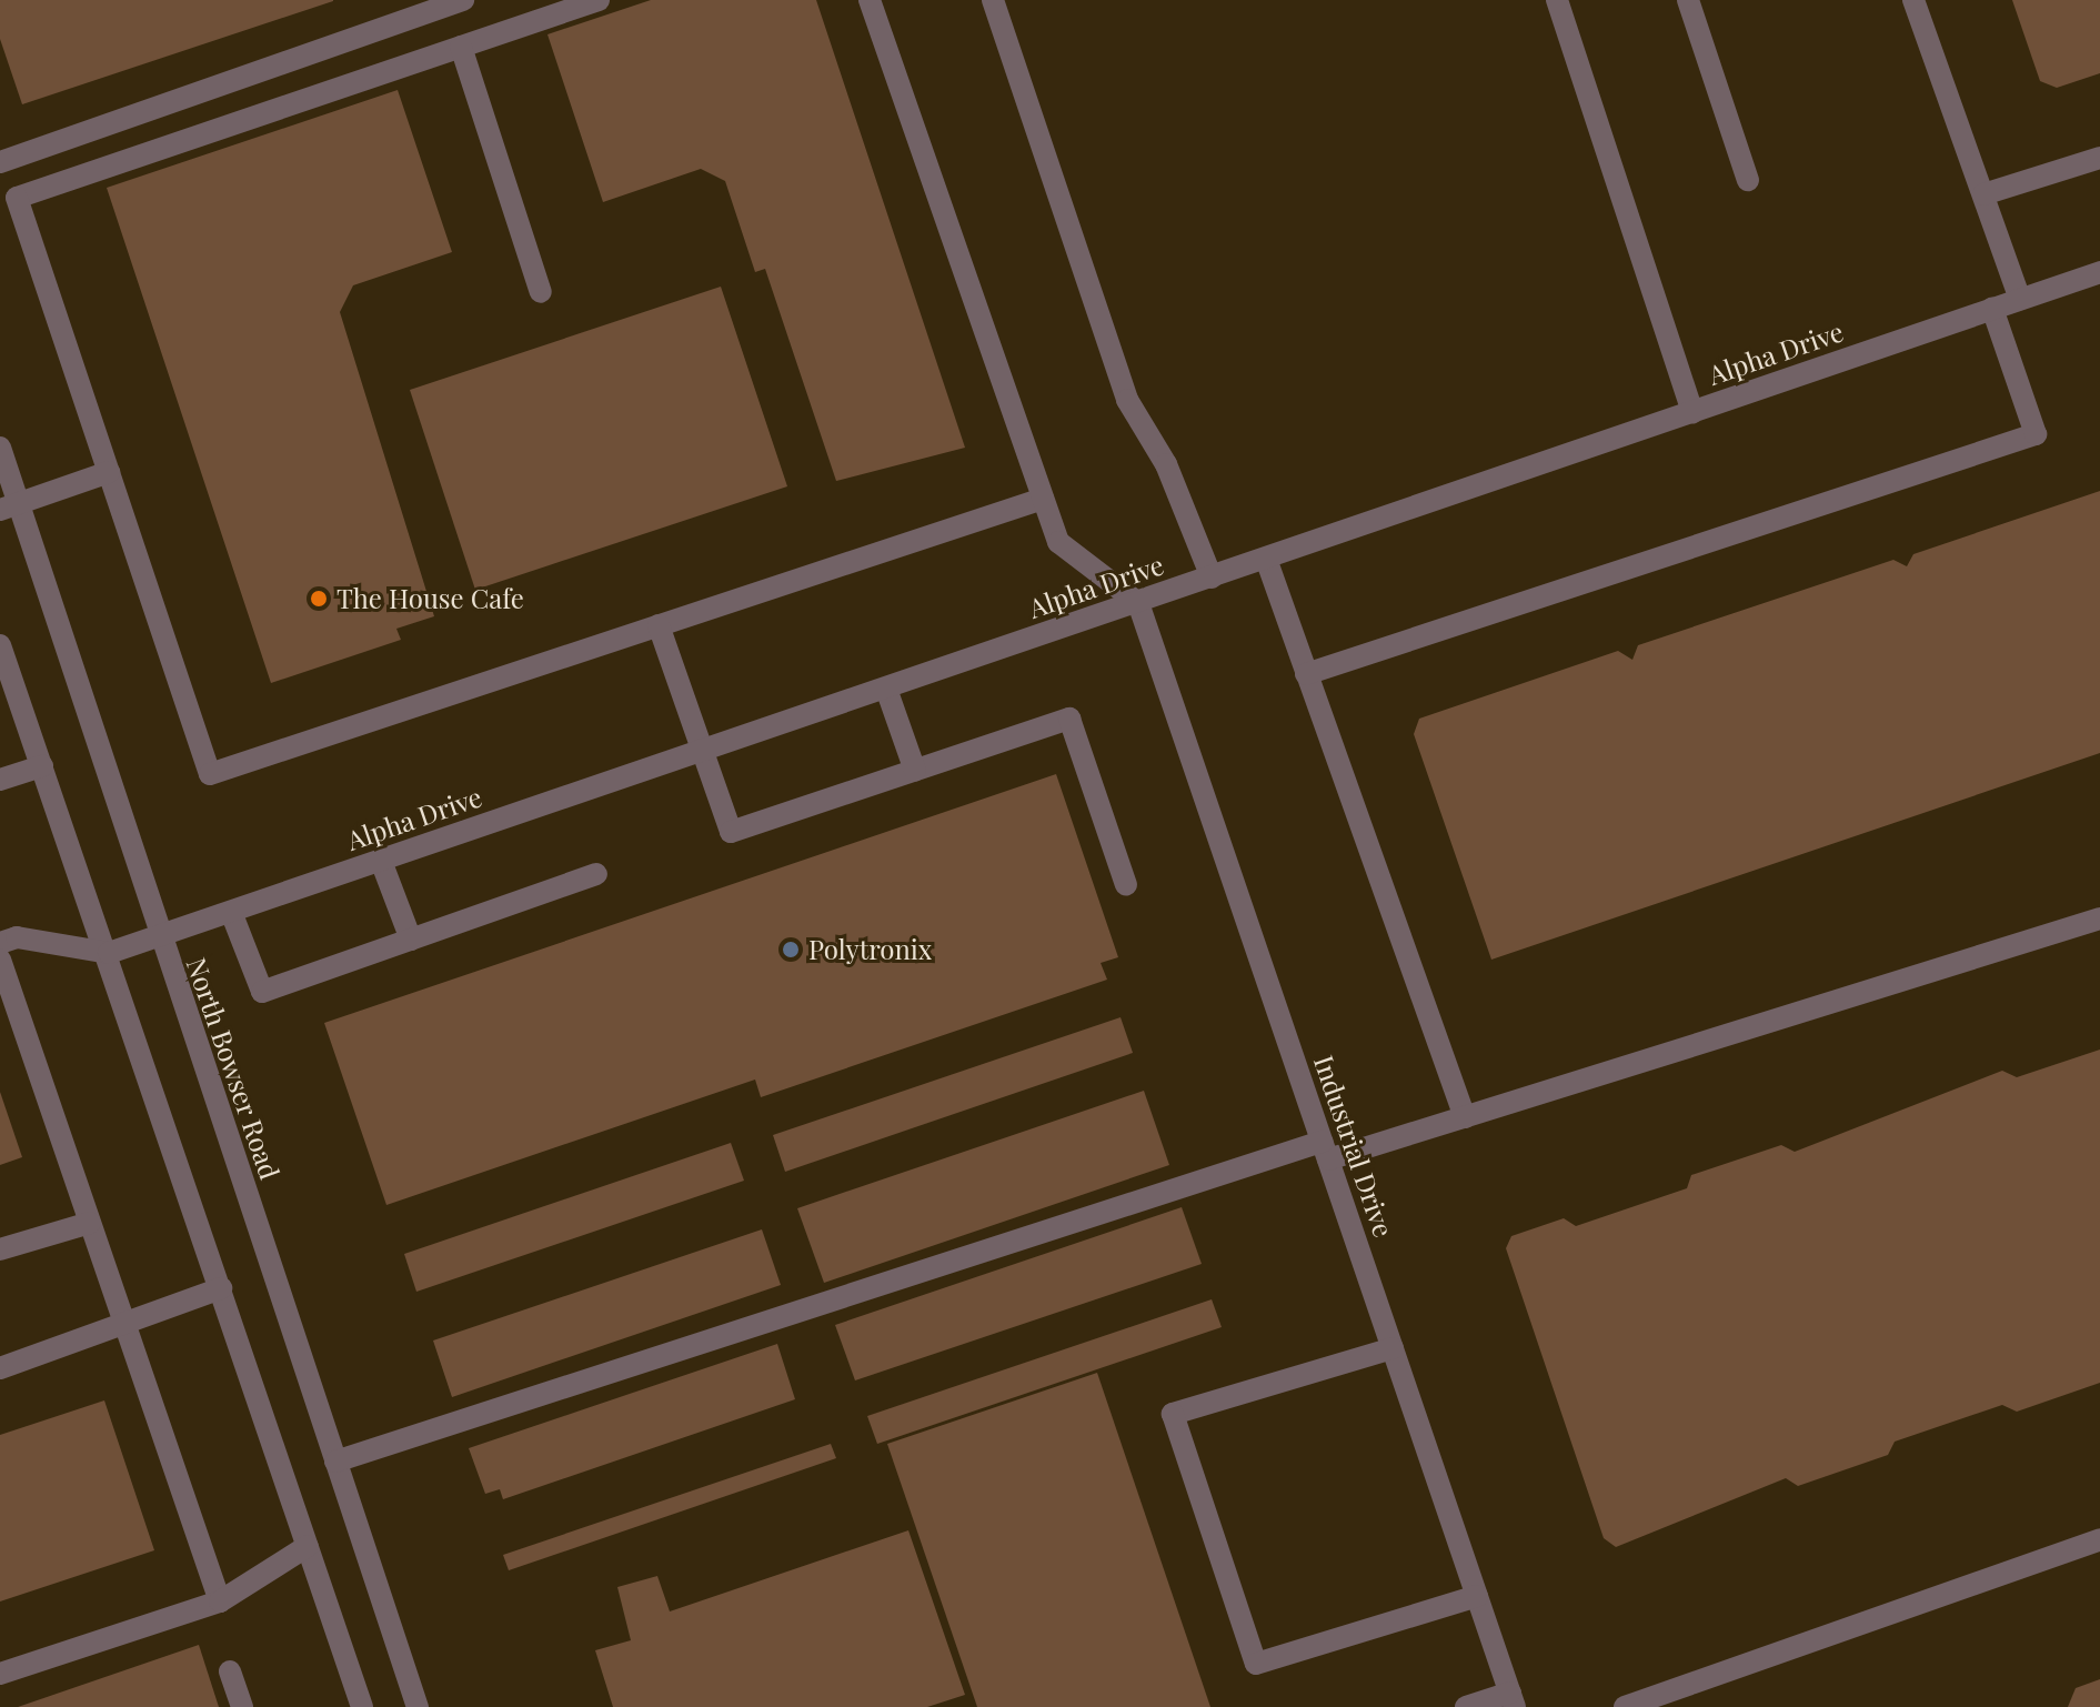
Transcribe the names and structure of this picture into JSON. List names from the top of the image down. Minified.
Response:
{"streets":{"street":["Alpha Drive","North Bowser Road","Industrial Drive"]},"crossings":[["Alpha Drive","North Bowser Road"],["Alpha Drive","Industrial Drive"]],"places":["The House Cafe","Polytronix"]}
